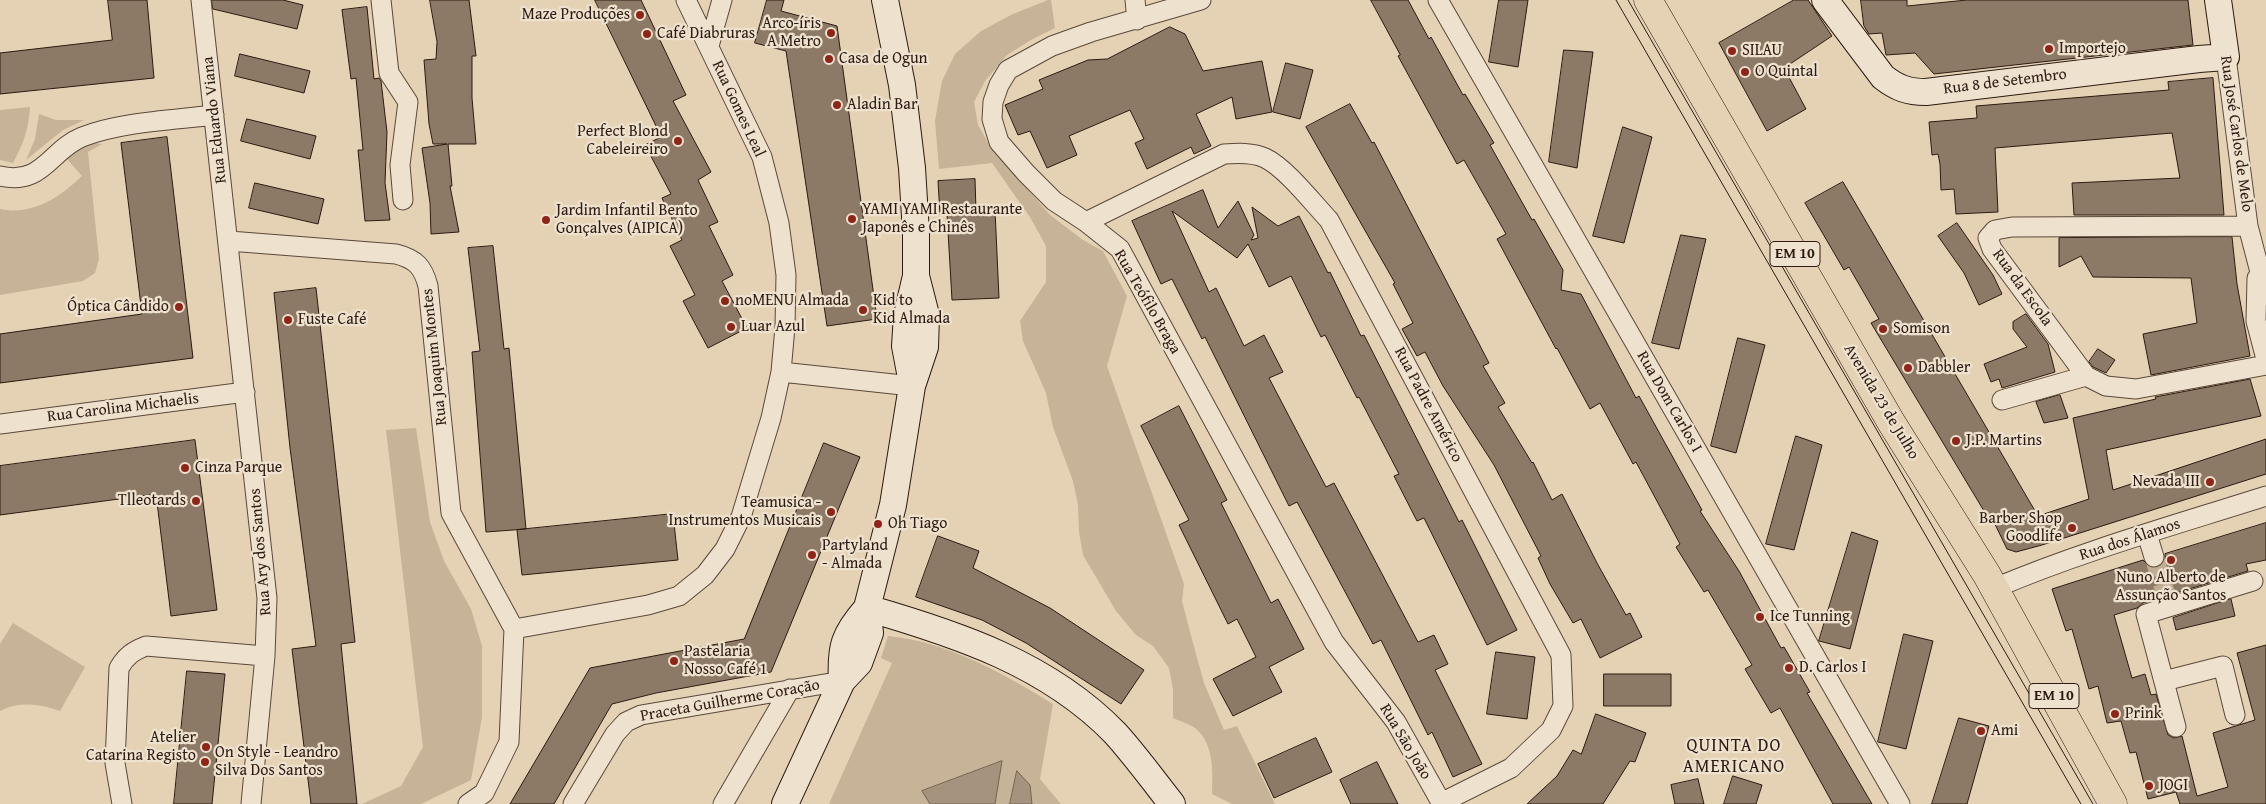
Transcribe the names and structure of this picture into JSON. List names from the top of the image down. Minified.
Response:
{"streets":{"main road":["EM 10","Avenida 23 de Julho"],"street":["Rua 8 de Setembro","Rua Gomes Leal","Rua Eduardo Viana","Rua José Carlos de Melo","Rua da Escola","Rua Teófilo Braga","Rua Joaquim Montes","Rua Dom Carlos I","Rua Padre Américo","Rua Carolina Michaelis","Rua dos Álamos","Rua Ary dos Santos","Praceta Guilherme Coração","Rua São João"]},"crossings":[["Rua 8 de Setembro","Rua José Carlos de Melo"],["Rua Gomes Leal","Rua Joaquim Montes"],["Rua Eduardo Viana","Rua Joaquim Montes"],["Rua Eduardo Viana","Rua Ary dos Santos"],["Rua José Carlos de Melo","Rua da Escola"],["Rua Teófilo Braga","Rua Padre Américo"],["Rua Teófilo Braga","Rua São João"],["Rua Joaquim Montes","Rua Ary dos Santos"],["Avenida 23 de Julho","Rua dos Álamos"],["Rua Padre Américo","Rua São João"],["Rua Carolina Michaelis","Rua Ary dos Santos"]],"districts":["QUINTA DO AMERICANO"],"places":["Maze Produções","Arco-íris A Metro","Café Diabruras","Importejo","SILAU","Casa de Ogun","O Quintal","Aladin Bar","Perfect Blond Cabeleireiro","YAMI YAMI Restaurante Japonês e Chinês","Jardim Infantil Bento Gonçalves (AIPICA)","noMENU Almada","Óptica Cândido","Kid to Kid Almada","Fuste Café","Luar Azul","Somison","Dabbler","J.P. Martins","Cinza Parque","Nevada III","Tlleotards","Teamusica - Instrumentos Musicais","Oh Tiago","Barber Shop Goodlife","Partyland - Almada","Nuno Alberto de Assunção Santos","Ice Tunning","Pastelaria Nosso Café 1","D. Carlos I","Prink","Ami","Atelier Catarina Registo","On Style - Leandro Silva Dos Santos","JOGI"]}
